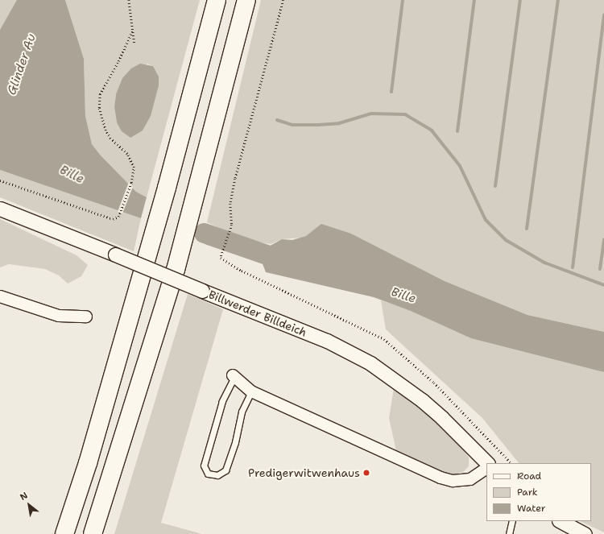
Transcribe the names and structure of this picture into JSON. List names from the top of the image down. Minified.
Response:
{"streets":{"street":["Billwerder Billdeich"]},"water":["Glinder Au","Bille"],"places":["Predigerwitwenhaus"],"legend":["Road","Park","Water"],"north":"top left"}
